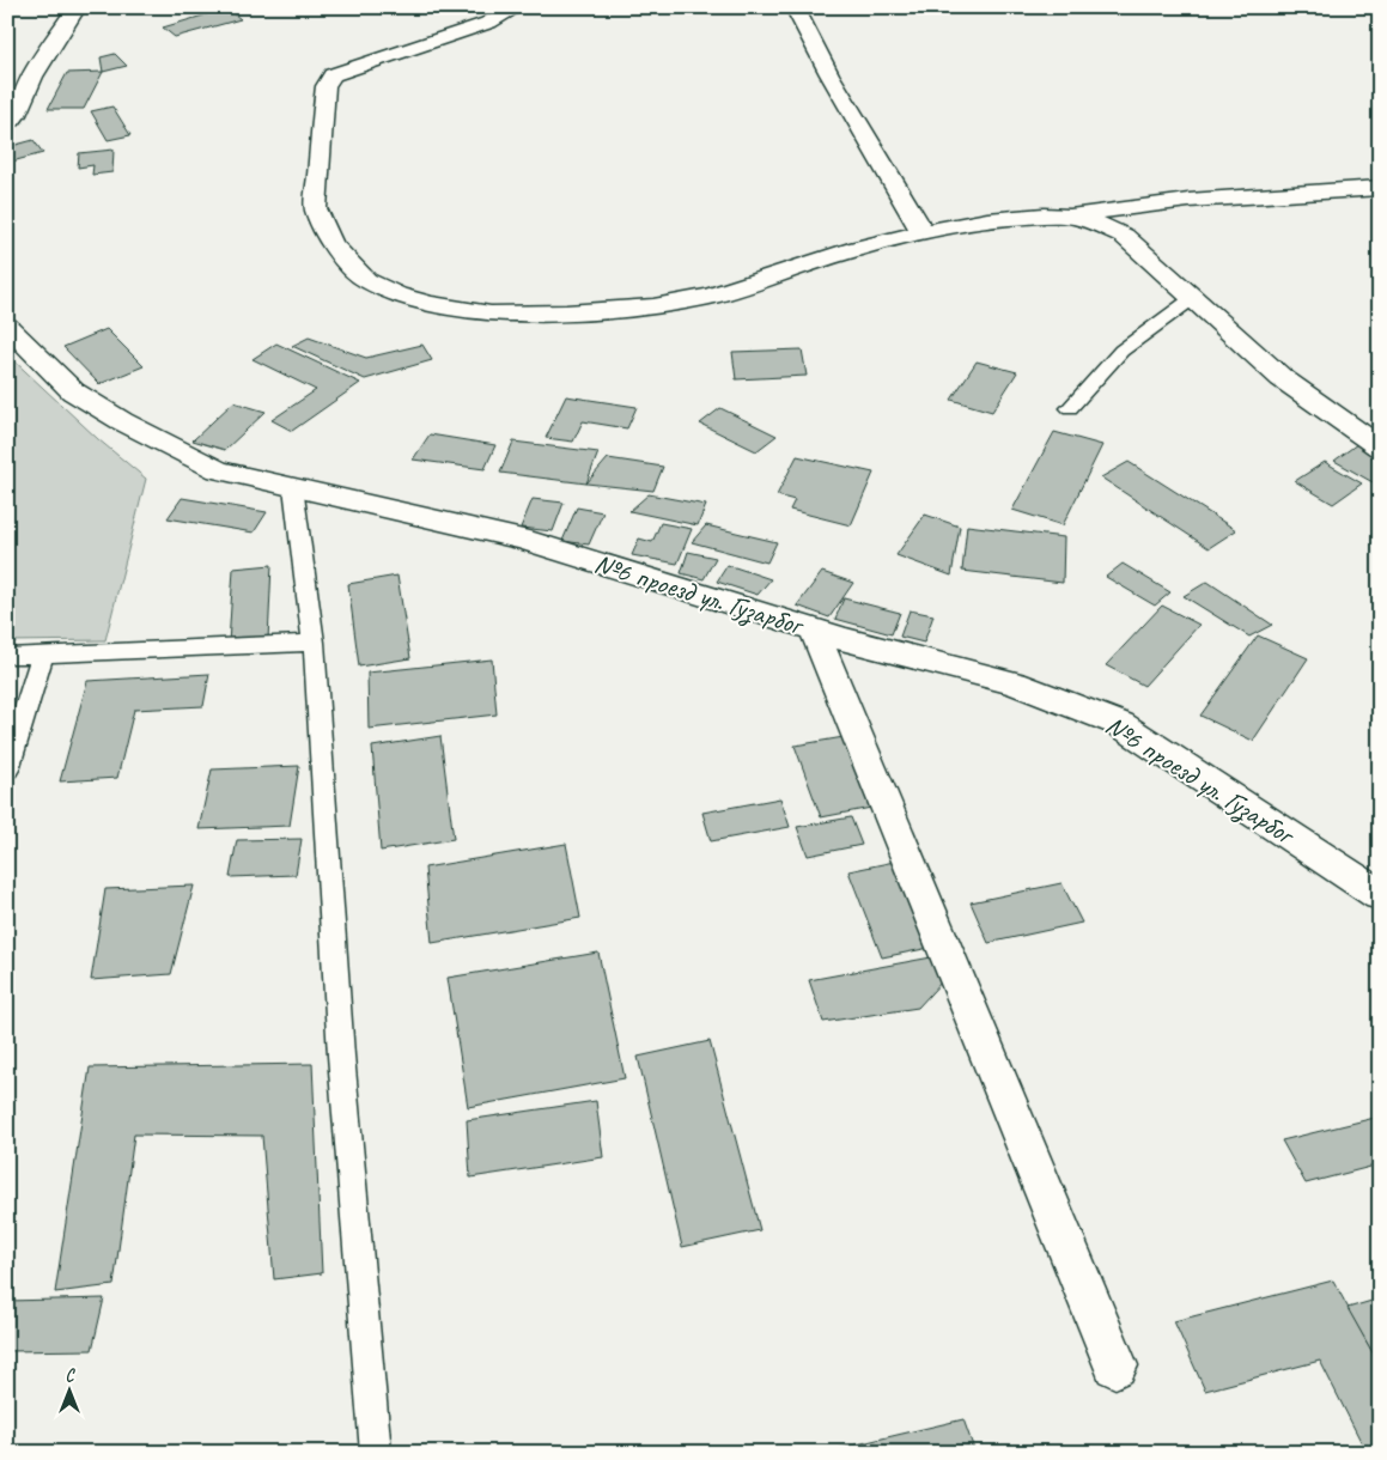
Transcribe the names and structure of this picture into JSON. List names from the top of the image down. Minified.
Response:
{"streets":{"street":["№6 проезд ул. Гузарбог"]},"north":"top"}
